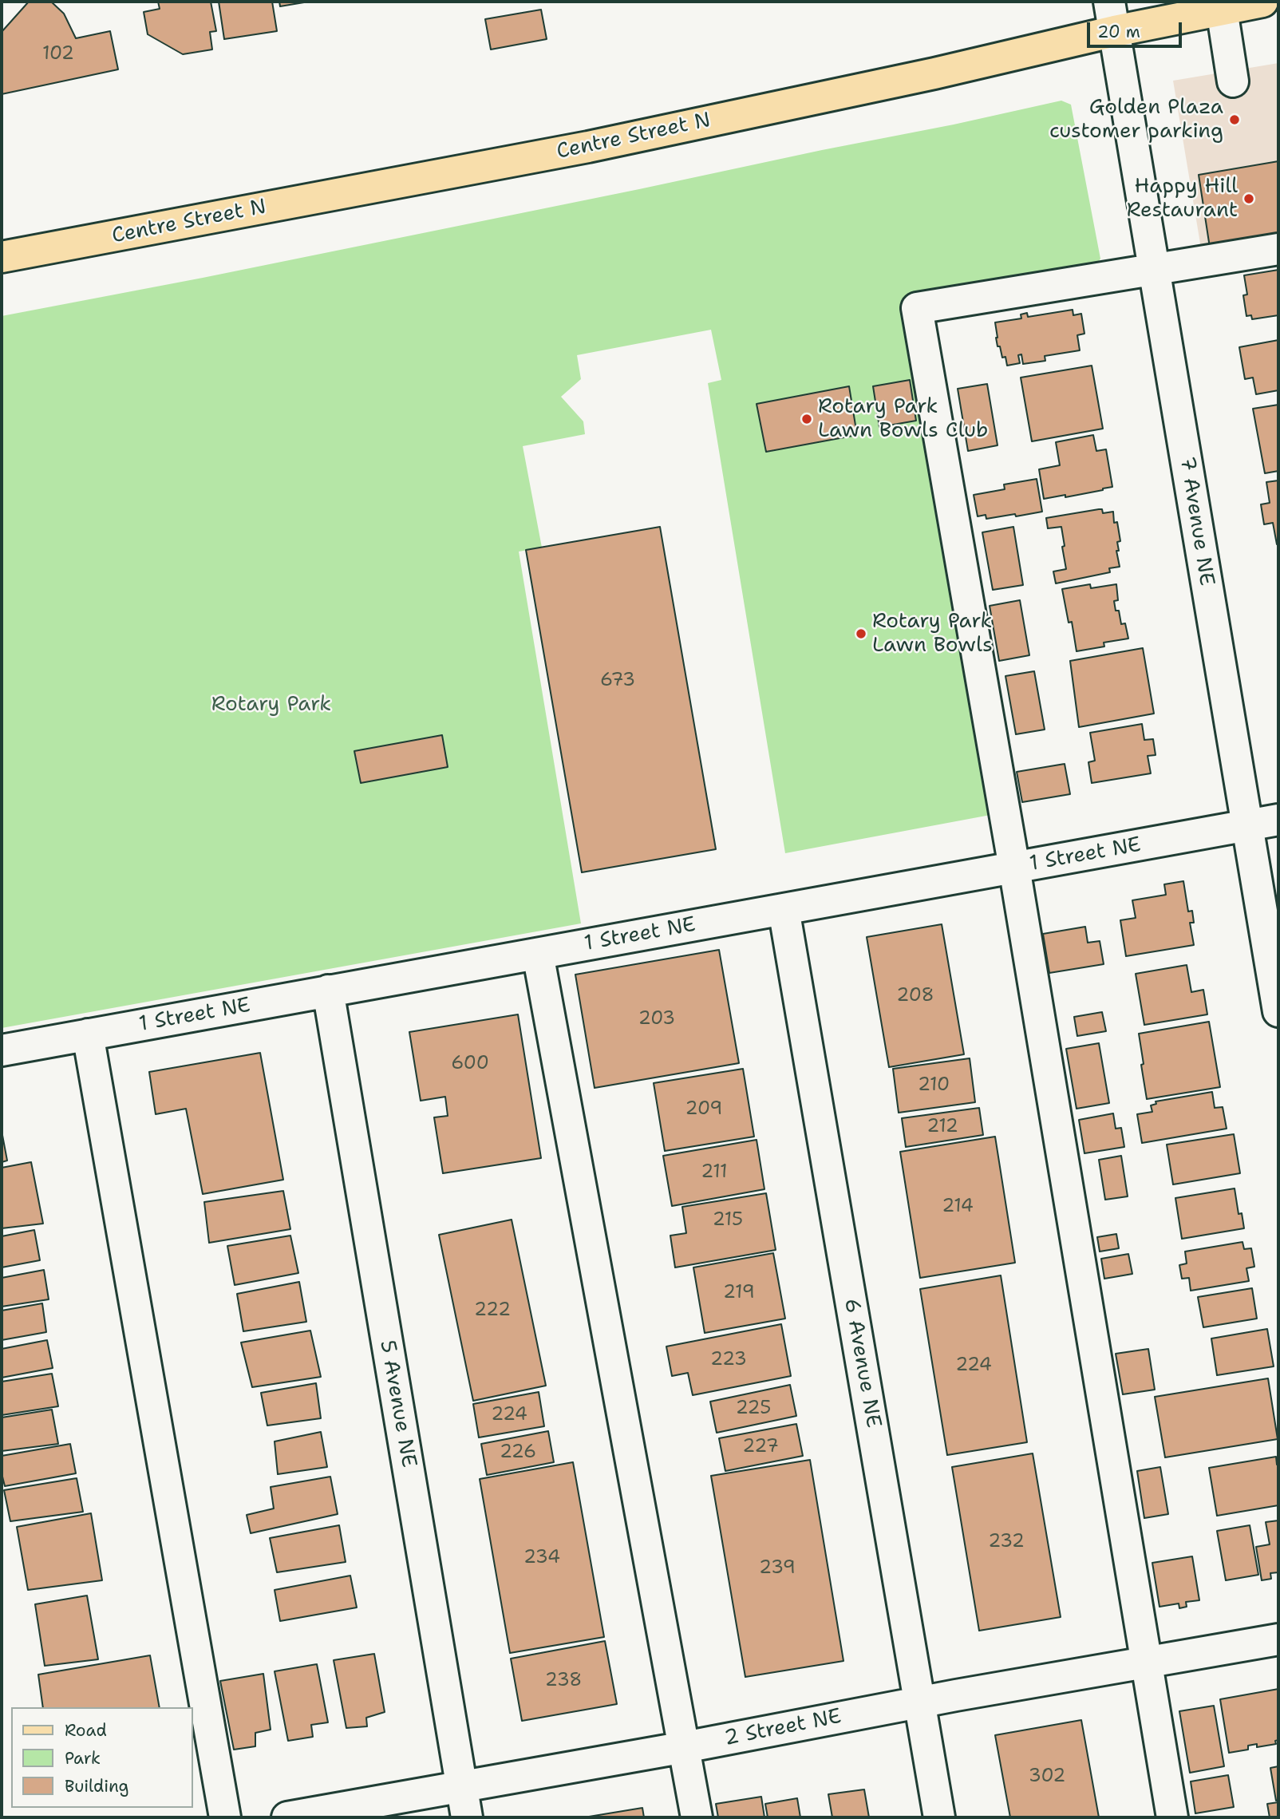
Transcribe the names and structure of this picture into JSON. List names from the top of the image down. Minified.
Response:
{"streets":{"main road":["Centre Street N"],"street":["7 Avenue NE","1 Street NE","6 Avenue NE","5 Avenue NE","2 Street NE"]},"crossings":[["Centre Street N","7 Avenue NE"],["7 Avenue NE","1 Street NE"],["1 Street NE","6 Avenue NE"],["1 Street NE","5 Avenue NE"],["6 Avenue NE","2 Street NE"],["5 Avenue NE","2 Street NE"]],"parks":["Rotary Park"],"places":["Golden Plaza customer parking","Happy Hill Restaurant","Rotary Park Lawn Bowls Club","Rotary Park Lawn Bowls"],"house_numbers":["102","673","208","203","600","210","209","212","211","214","215","219","222","223","224","225","224","227","226","232","234","239","238","302"],"legend":["Road","Park","Building"],"scale_bar":"20 m"}
